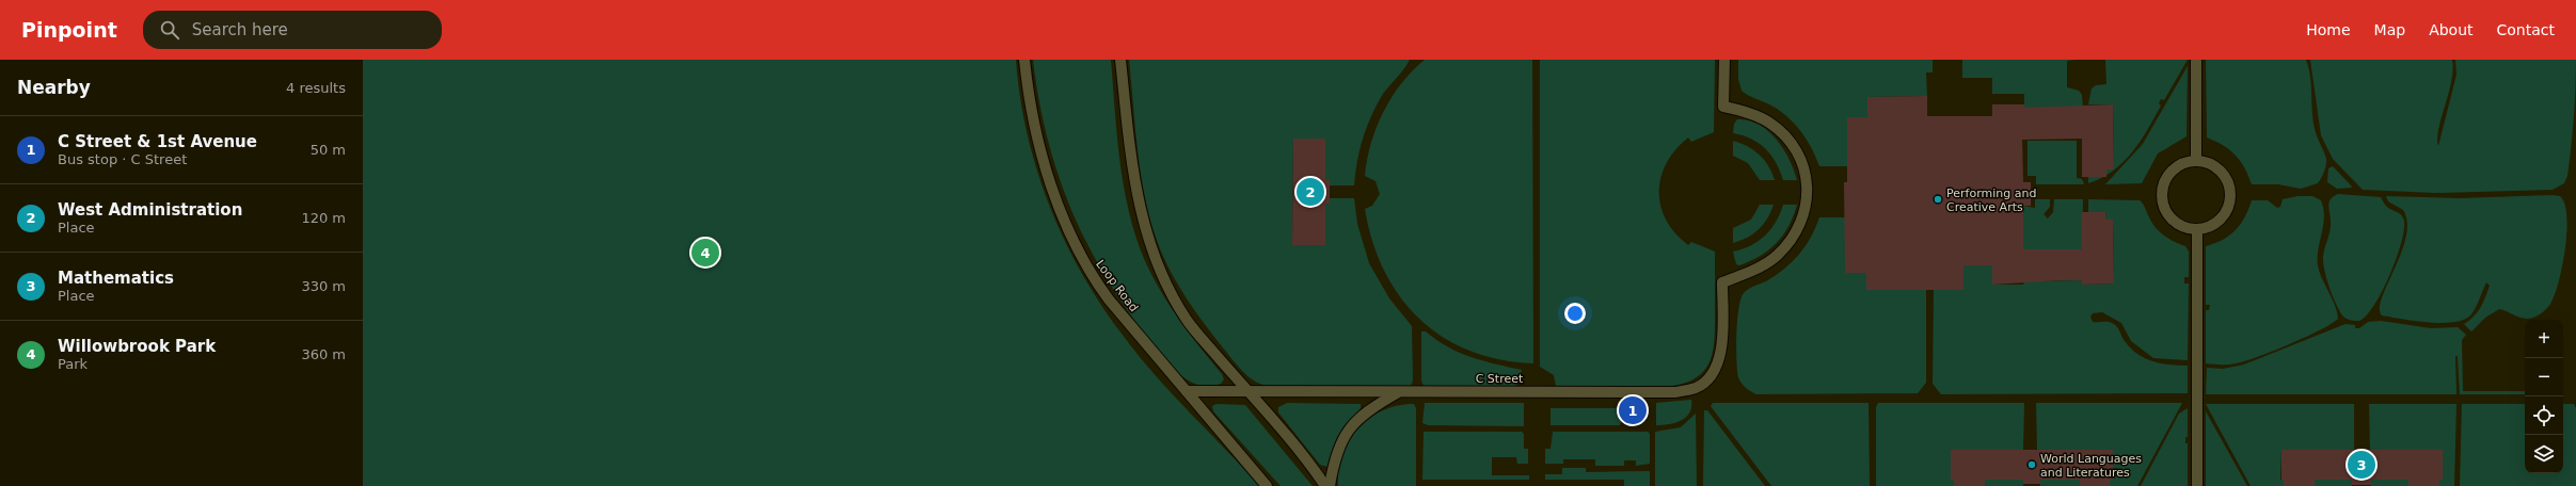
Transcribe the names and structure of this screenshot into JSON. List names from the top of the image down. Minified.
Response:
{"streets":{"street":["Loop Road","C Street"]},"crossings":[["Loop Road","C Street"]],"places":["Performing and Creative Arts","World Languages and Literatures"],"page":{"header":"Pinpoint","search":"Search here","nav":["Home","Map","About","Contact"],"heading":["Nearby","4 results"],"list":[{"mark":"1","name":"C Street & 1st Avenue","note":"Bus stop · C Street","value":"50 m"},{"mark":"2","name":"West Administration","note":"Place","value":"120 m"},{"mark":"3","name":"Mathematics","note":"Place","value":"330 m"},{"mark":"4","name":"Willowbrook Park","note":"Park","value":"360 m"}],"pins":["2","4","1","3"],"map_buttons":["+","−"]}}
